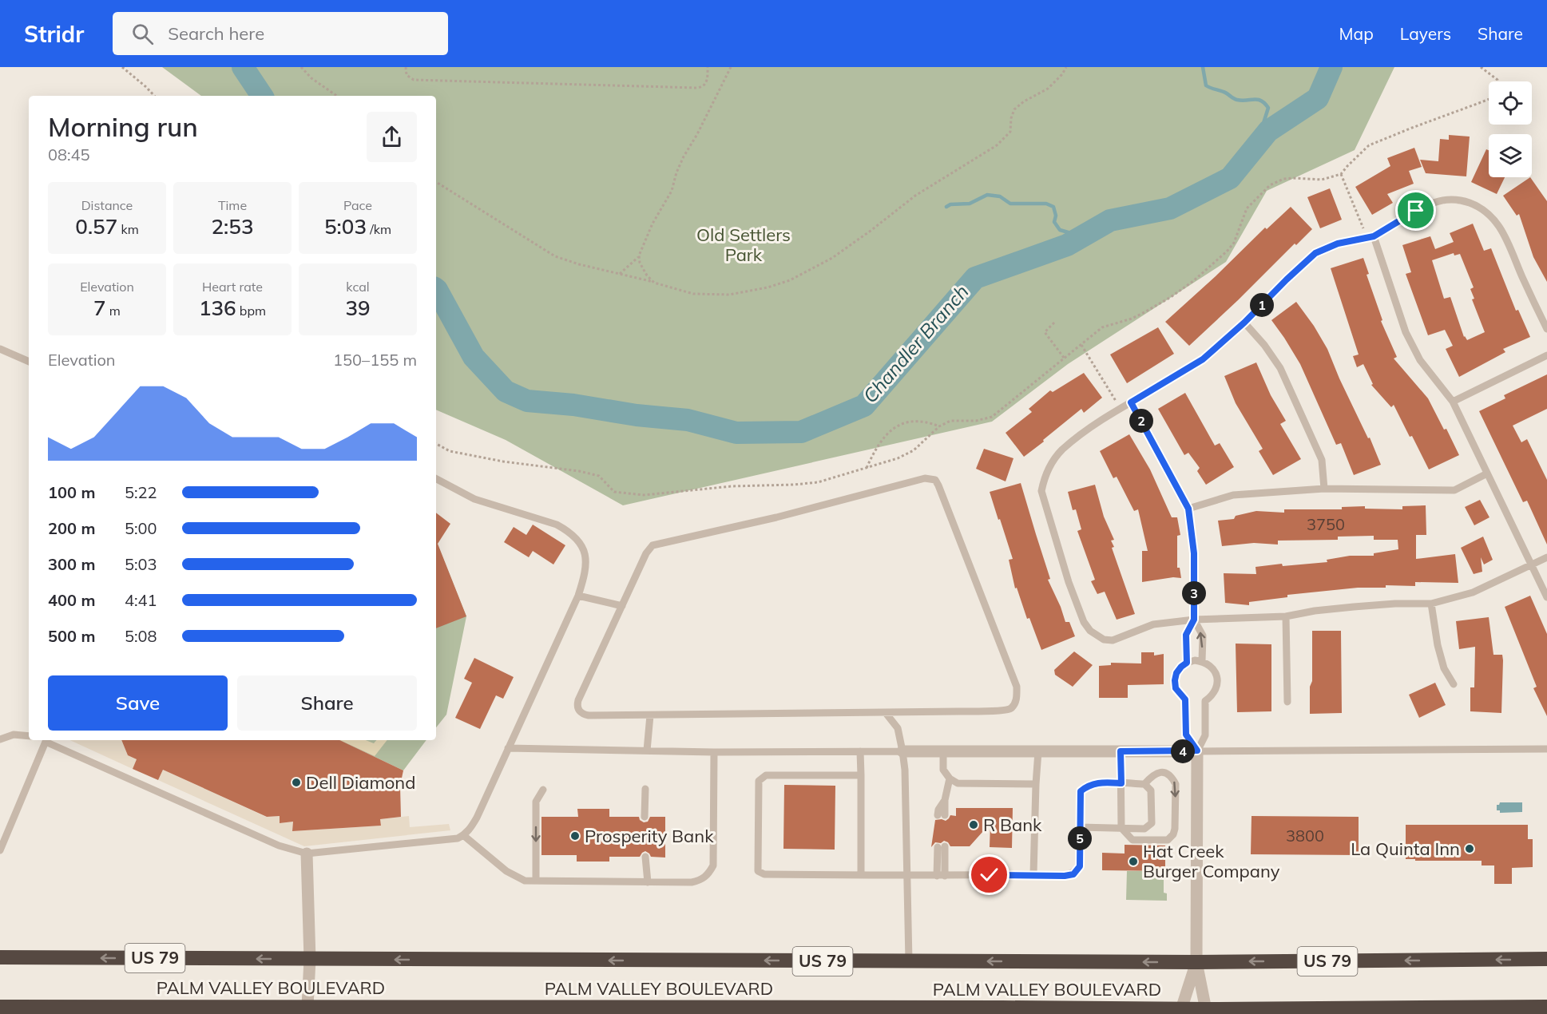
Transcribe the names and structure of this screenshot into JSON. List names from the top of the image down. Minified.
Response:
{"streets":{"highway":["US 79","PALM VALLEY BOULEVARD"]},"water":["Chandler Branch"],"parks":["Old Settlers Park"],"places":["Dell Diamond","R Bank","Prosperity Bank","La Quinta Inn","Hat Creek Burger Company"],"house_numbers":["3750","3800"],"page":{"header":"Stridr","search":"Search here","nav":["Map","Layers","Share"],"heading":["Morning run","08:45"],"stats":[["Distance","0.57 km"],["Time","2:53"],["Pace","5:03 /km"],["Elevation","7 m"],["Heart rate","136 bpm"],["kcal","39"]],"pins":["1","2","3","4","5"],"chart":["Elevation","150–155 m"],"list":[{"name":"100 m","note":"5:22"},{"name":"200 m","note":"5:00"},{"name":"300 m","note":"5:03"},{"name":"400 m","note":"4:41"},{"name":"500 m","note":"5:08"}],"buttons":["Save","Share"]}}
